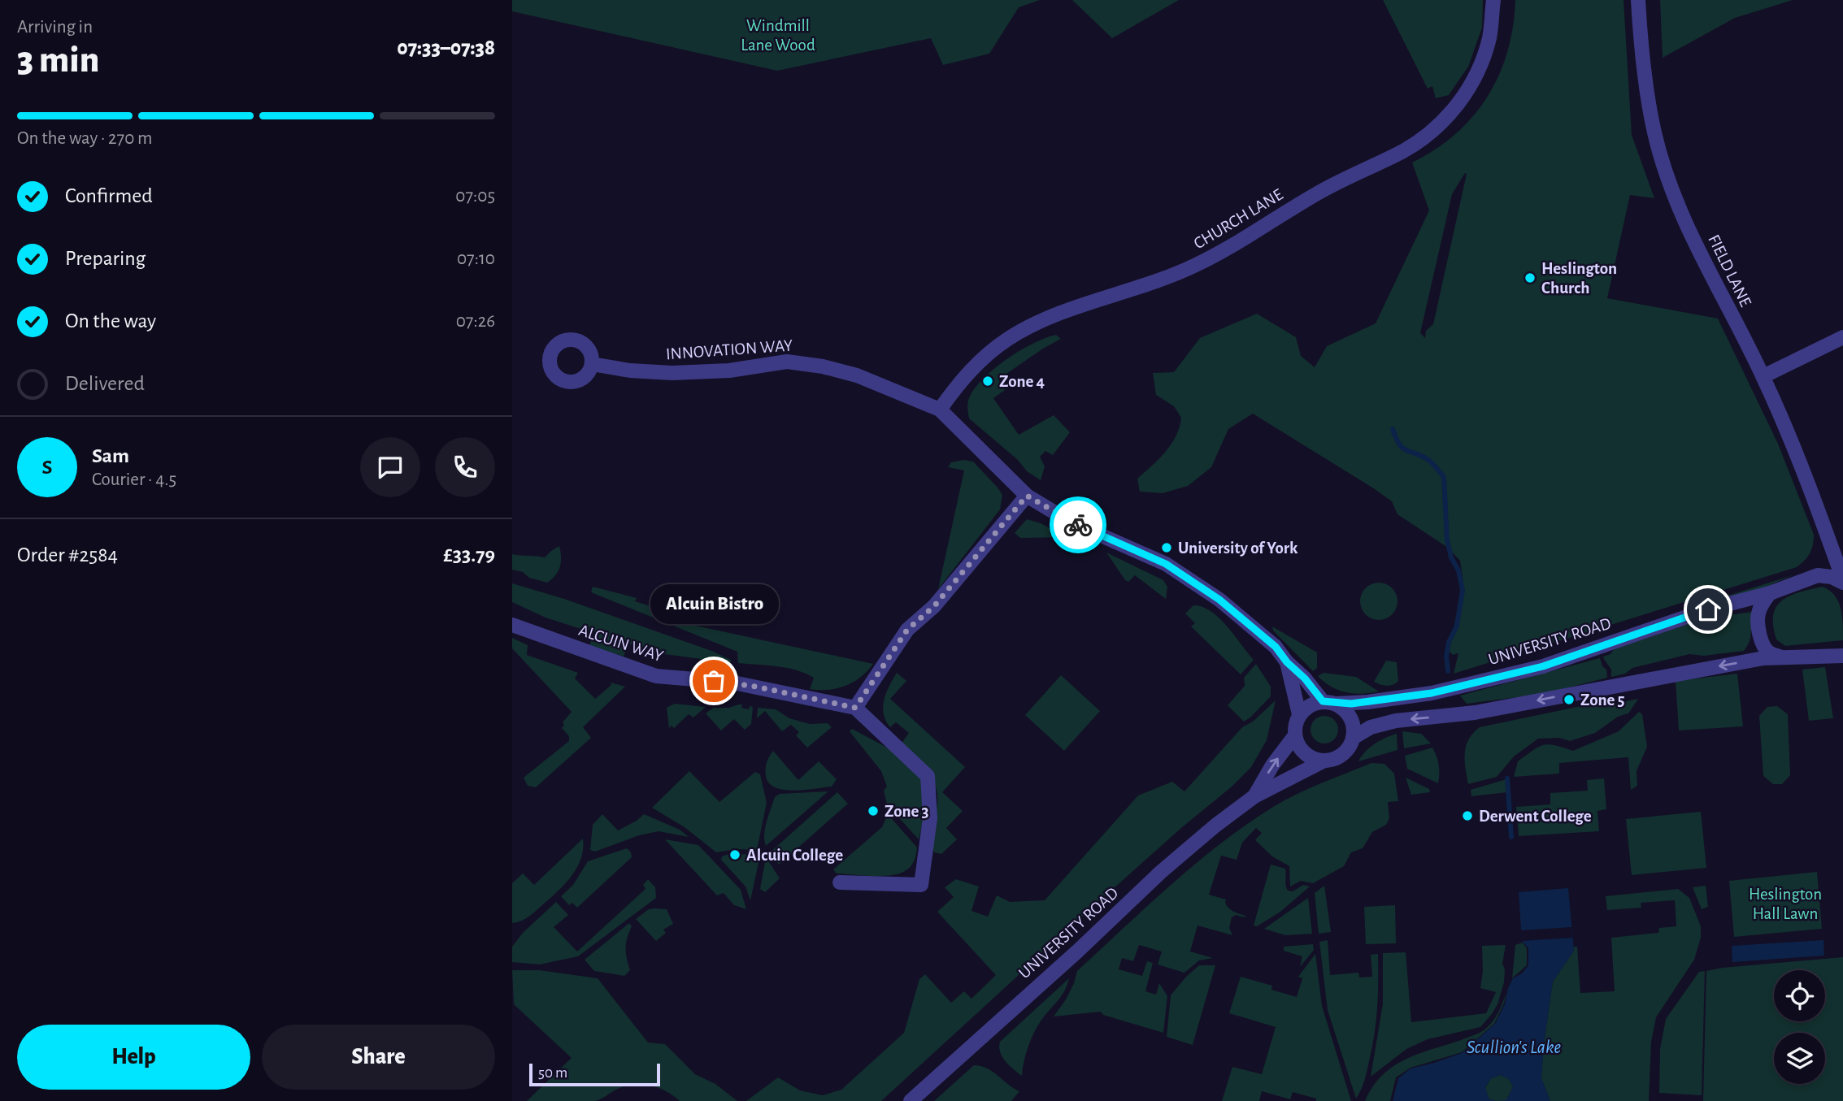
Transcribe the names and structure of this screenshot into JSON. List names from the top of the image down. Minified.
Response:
{"streets":{"street":["CHURCH LANE","FIELD LANE","INNOVATION WAY","UNIVERSITY ROAD","ALCUIN WAY"]},"crossings":[["CHURCH LANE","INNOVATION WAY"],["INNOVATION WAY","UNIVERSITY ROAD"]],"water":["Scullion's Lake"],"parks":["Windmill Lane Wood","Heslington Hall Lawn"],"places":["Heslington Church","Zone 4","University of York","Alcuin Bistro","Zone 5","Zone 3","Derwent College","Alcuin College"],"scale_bar":"50 m","page":{"heading":["3 min","Arriving in","07:33–07:38"],"panel":["Sam","Courier · 4.5","Order #2584","£33.79"],"bar":"On the way · 270 m","list":[["Confirmed","07:05"],["Preparing","07:10"],["On the way","07:26"],"Delivered"],"round":"S","bubble":"Alcuin Bistro","buttons":["Help","Share"],"scale":"50 m"}}
